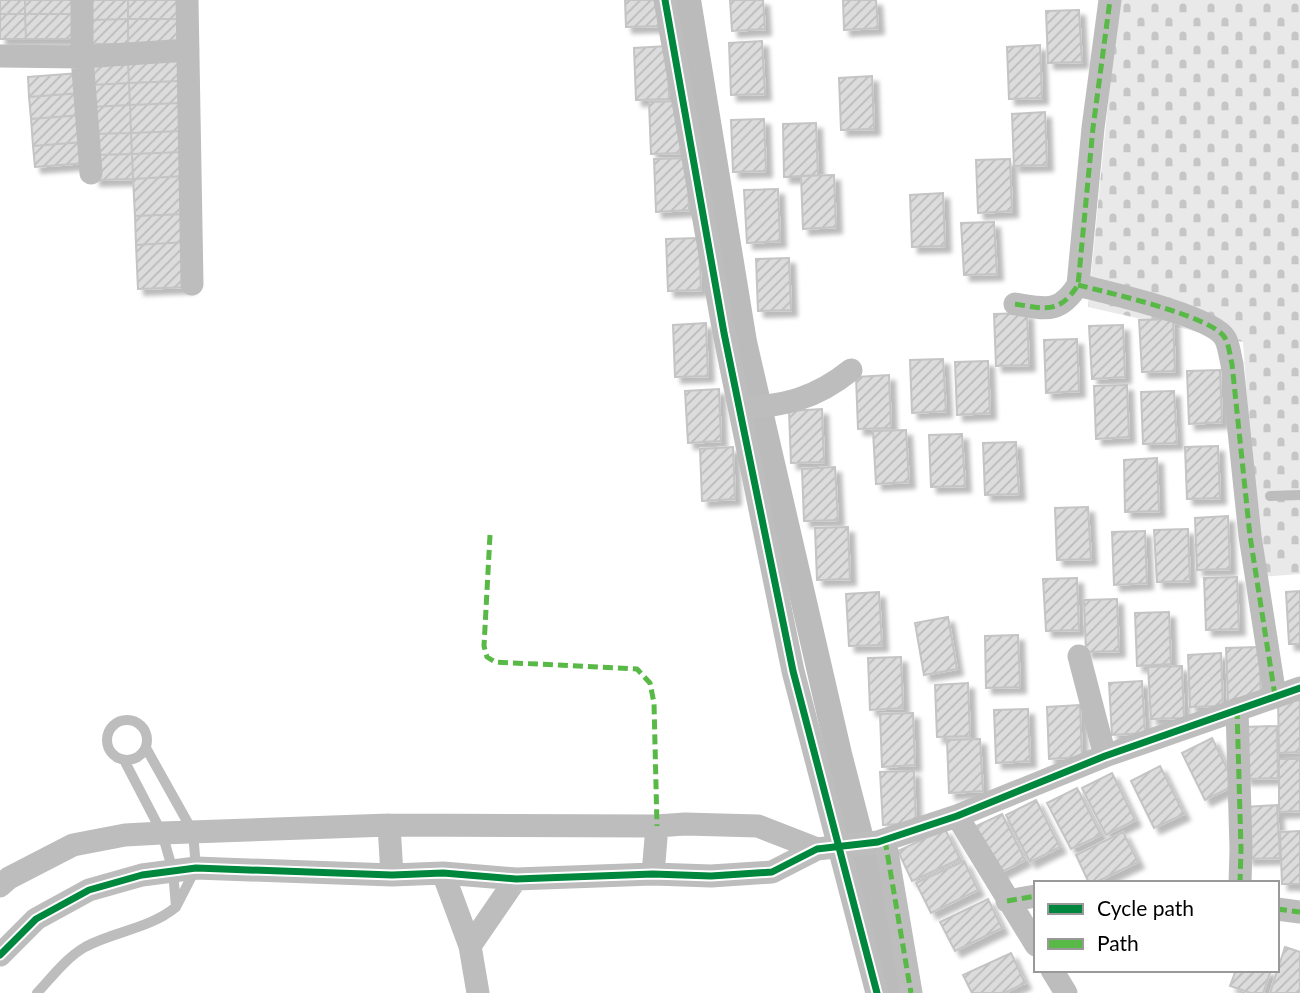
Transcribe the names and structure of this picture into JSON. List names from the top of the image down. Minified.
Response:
{"legend":["Cycle path","Path"]}
